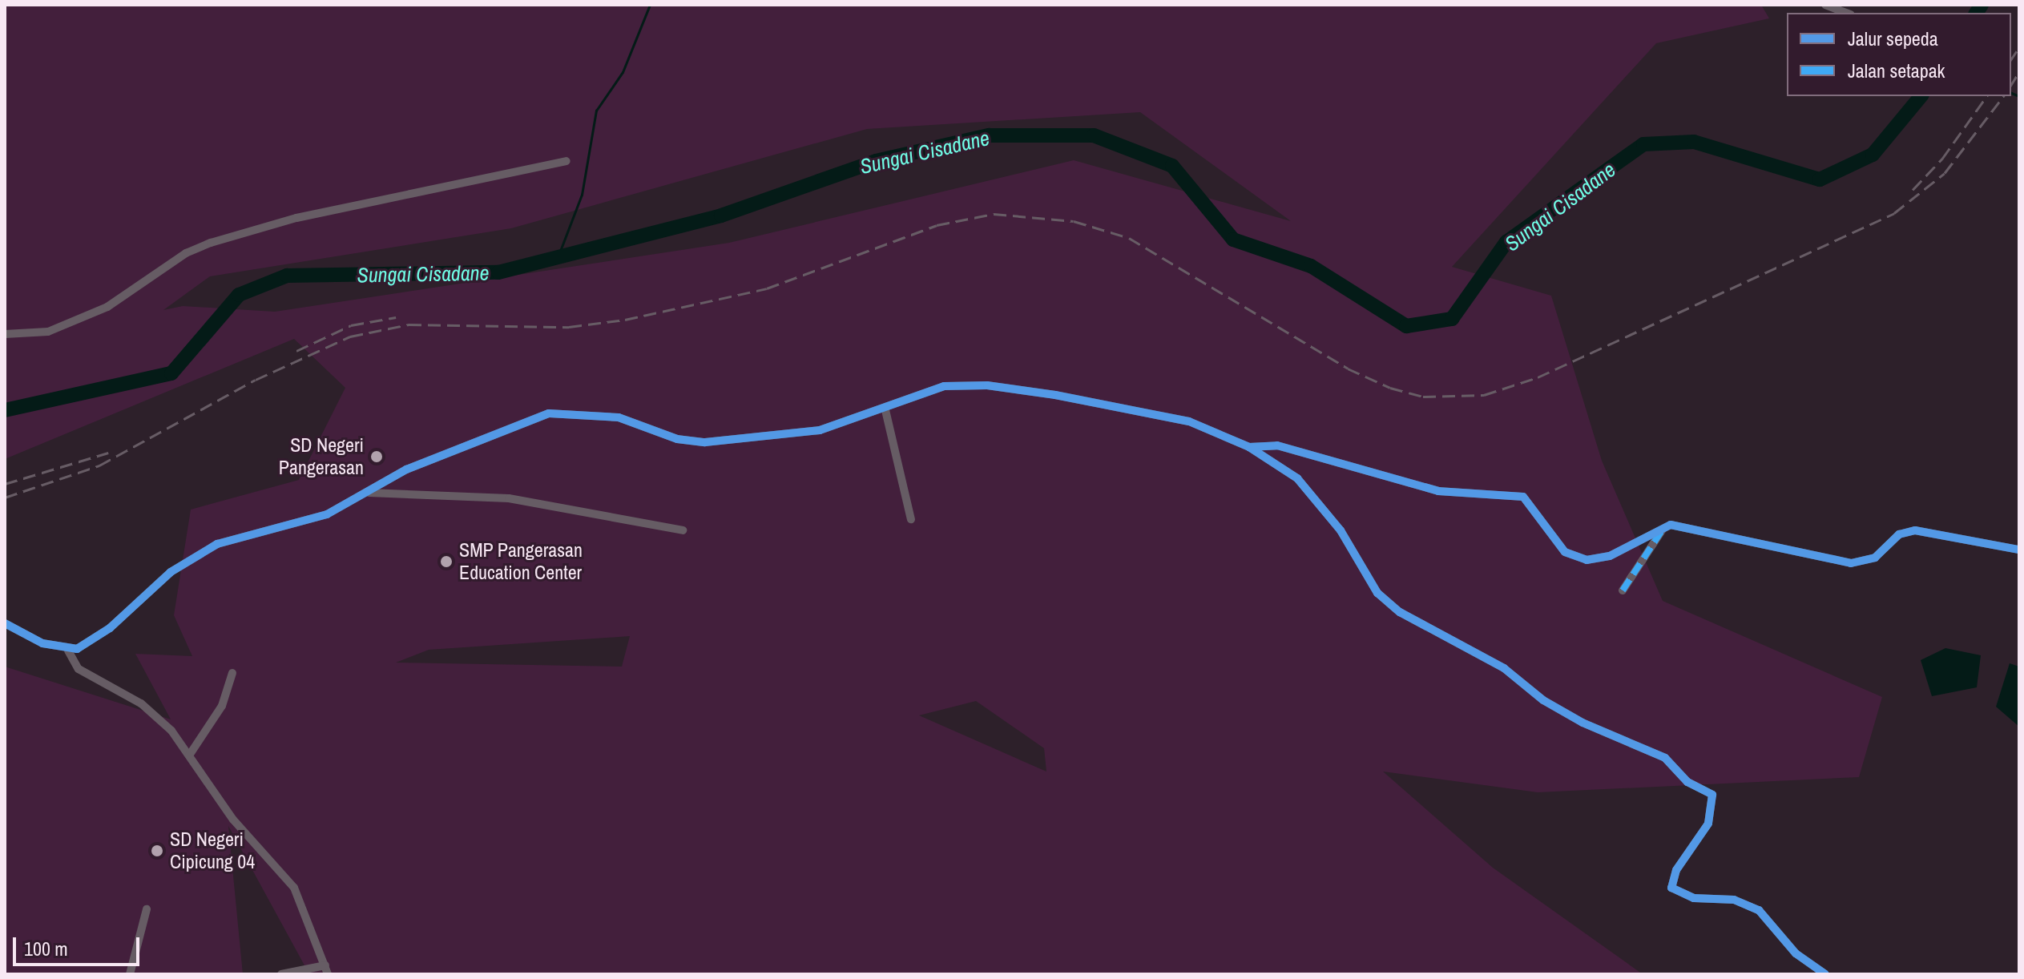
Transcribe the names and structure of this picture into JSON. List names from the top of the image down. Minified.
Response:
{"water":["Sungai Cisadane"],"places":["SD Negeri Pangerasan","SMP Pangerasan Education Center","SD Negeri Cipicung 04"],"legend":["Jalur sepeda","Jalan setapak"],"scale_bar":"100 m"}
